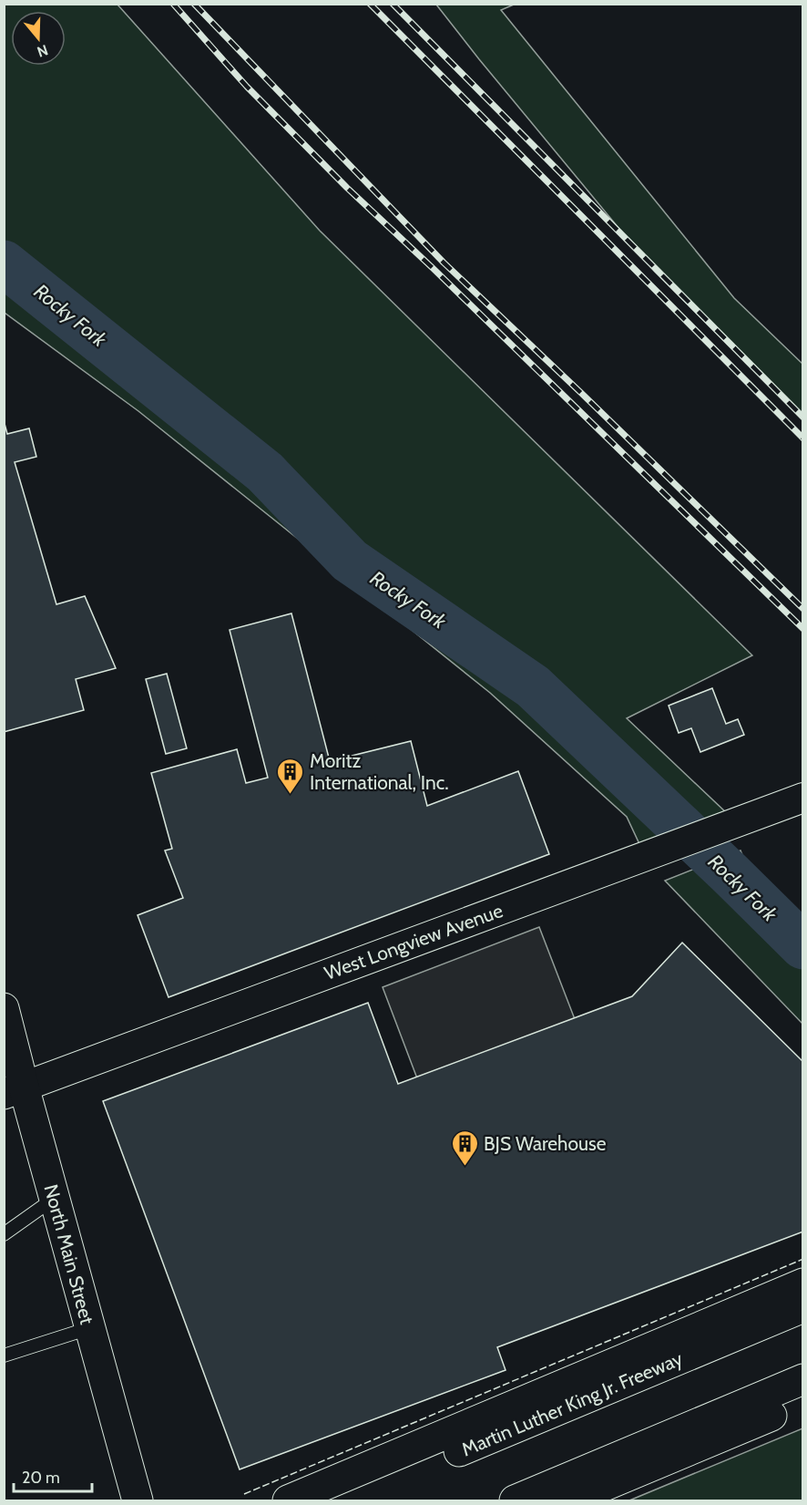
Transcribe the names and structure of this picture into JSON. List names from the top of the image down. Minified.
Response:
{"streets":{"highway":["North Main Street","Martin Luther King Jr. Freeway"],"street":["West Longview Avenue"]},"crossings":[["West Longview Avenue","North Main Street"]],"water":["Rocky Fork"],"places":{"building":["Moritz International, Inc.","BJS Warehouse"]},"scale_bar":"20 m","north":"bottom"}
